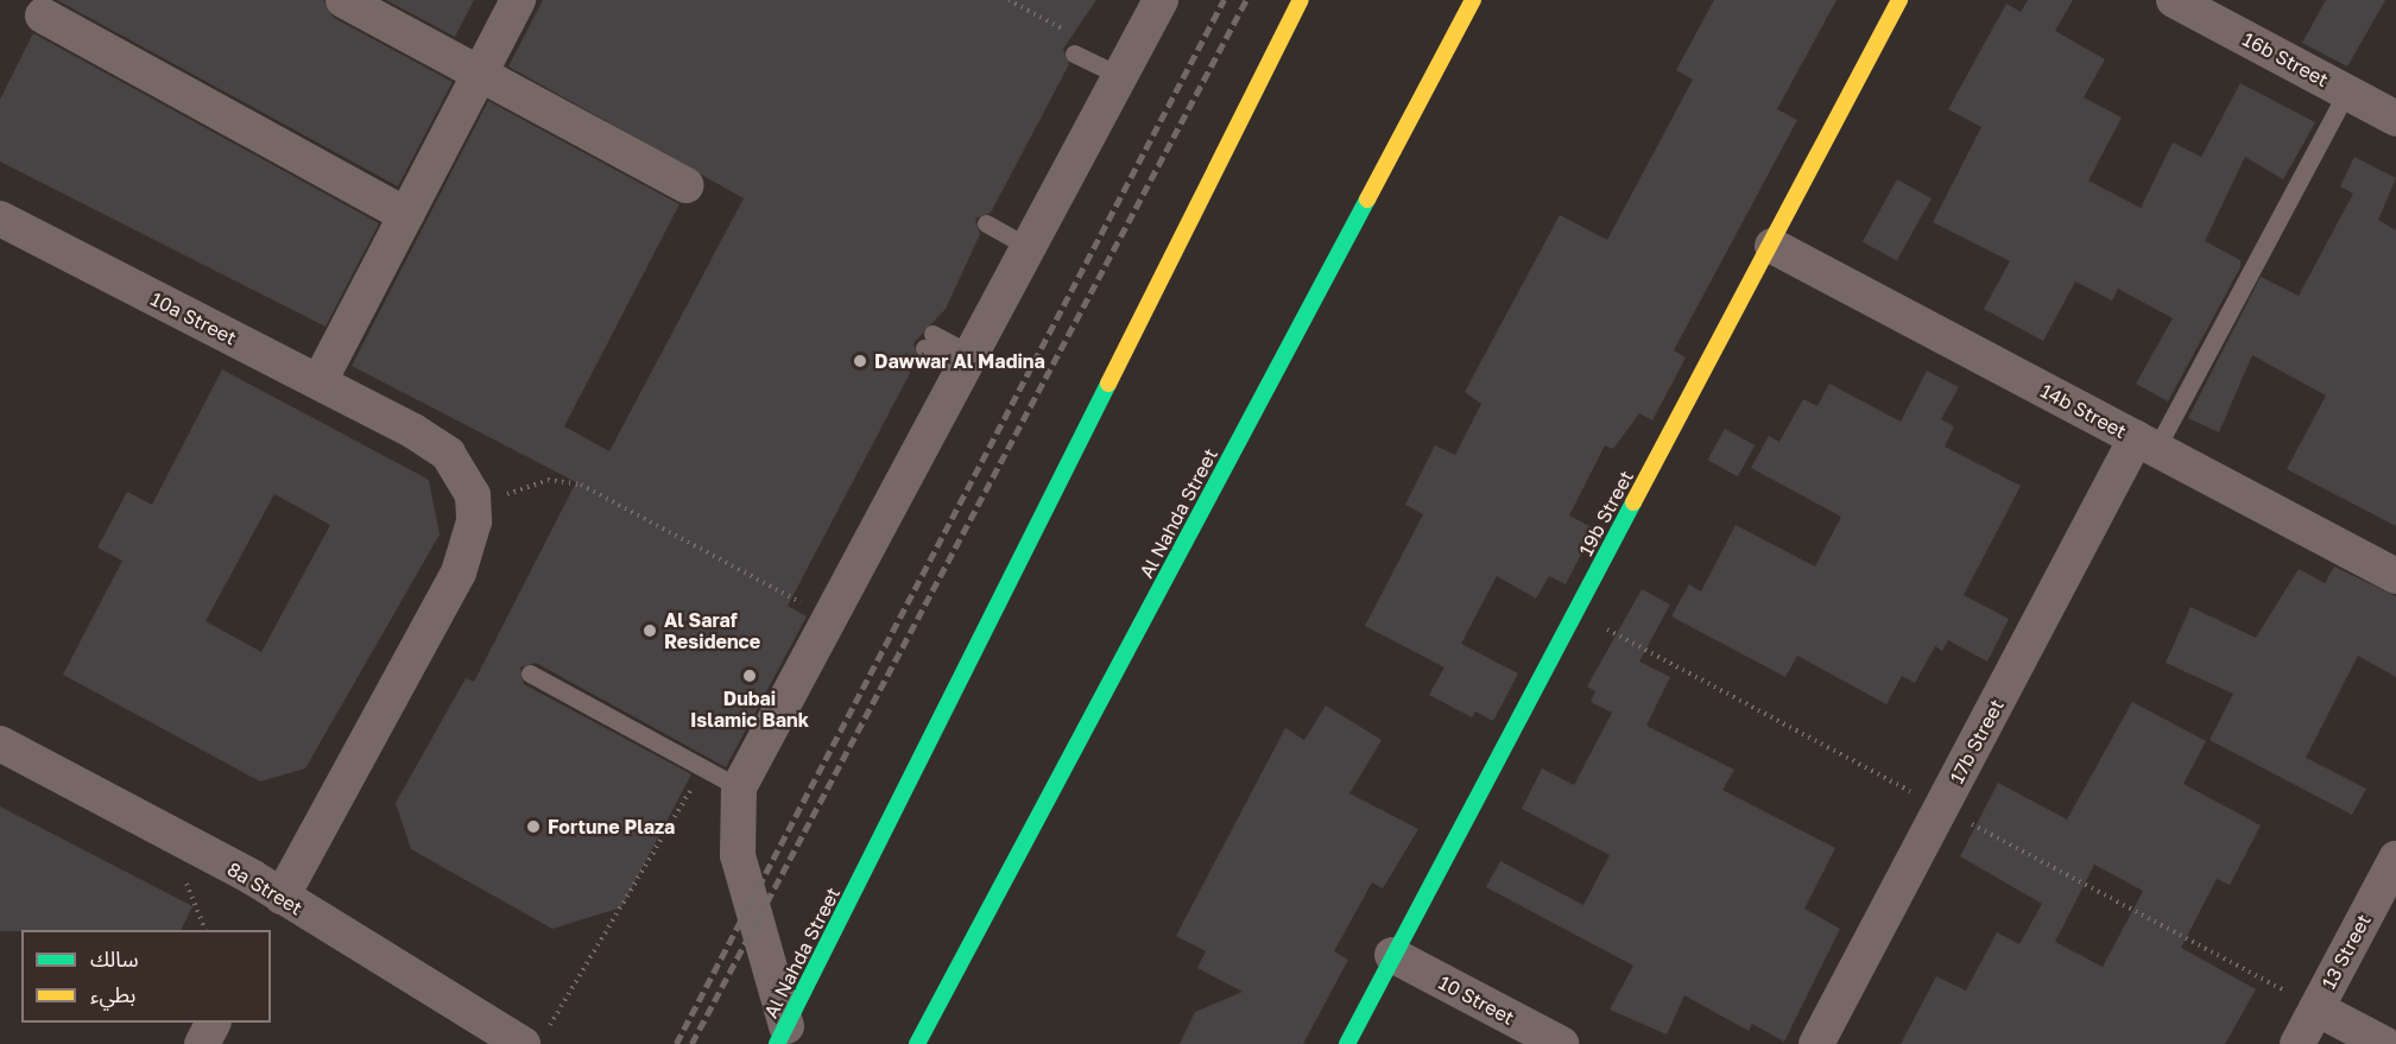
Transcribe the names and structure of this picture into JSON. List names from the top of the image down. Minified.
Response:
{"streets":{"main road":["Al Nahda Street","19b Street"],"street":["16b Street","10a Street","14b Street","17b Street","8a Street","13 Street","10 Street"]},"crossings":[["10a Street","8a Street"],["14b Street","19b Street"],["14b Street","17b Street"],["19b Street","10 Street"]],"places":["Dawwar Al Madina","Al Saraf Residence","Dubai Islamic Bank","Fortune Plaza"],"legend":["سالك","بطيء"]}
